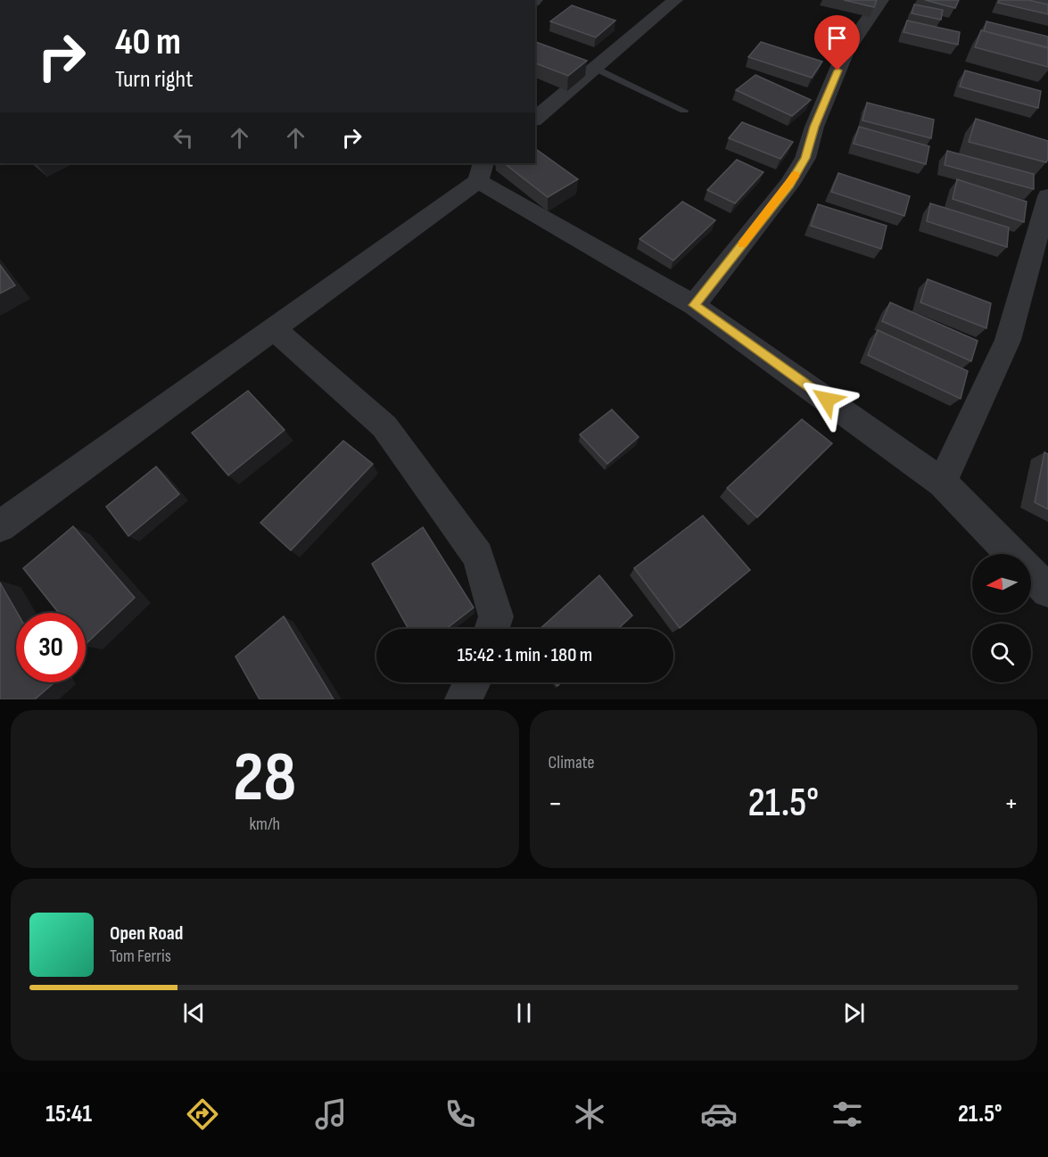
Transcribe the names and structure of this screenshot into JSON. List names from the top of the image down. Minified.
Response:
{"north":"left","page":{"turn":["40 m","Turn right"],"limit":"30","trip":"15:42 · 1 min · 180 m","tile":[["28","km/h"],"Climate"],"heat":["−","21.5°","+"],"song":["Open Road","Tom Ferris"],"tabs":["15:41","21.5°"]}}
